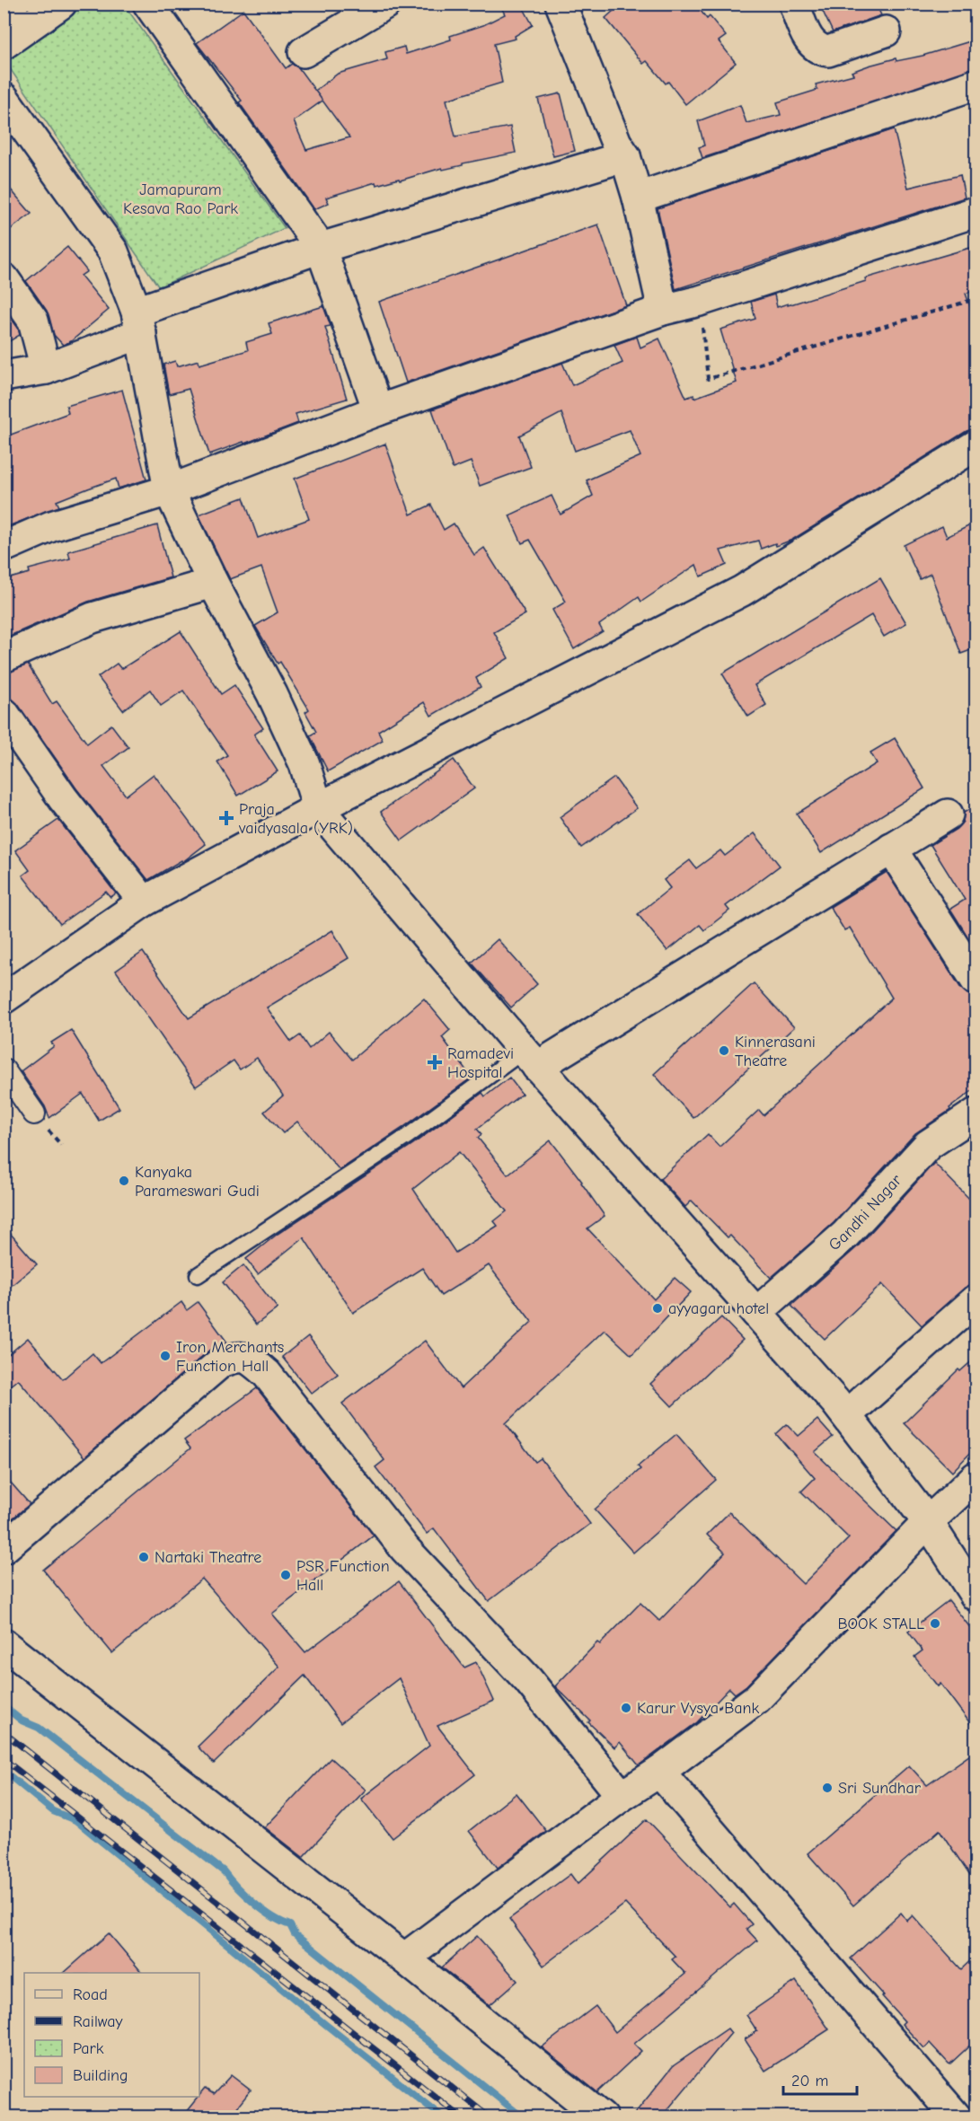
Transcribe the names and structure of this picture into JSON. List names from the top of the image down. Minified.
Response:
{"streets":{"street":["Gandhi Nagar"]},"parks":["Jamapuram Kesava Rao Park"],"places":{"health":["Praja vaidyasala (YRK)","Ramadevi Hospital"],"other":["Kinnerasani Theatre","Kanyaka Parameswari Gudi","ayyagaru hotel","Iron Merchants Function Hall","Nartaki Theatre","PSR Function Hall","BOOK STALL","Karur Vysya Bank","Sri Sundhar"]},"legend":["Road","Railway","Park","Building"],"scale_bar":"20 m"}
